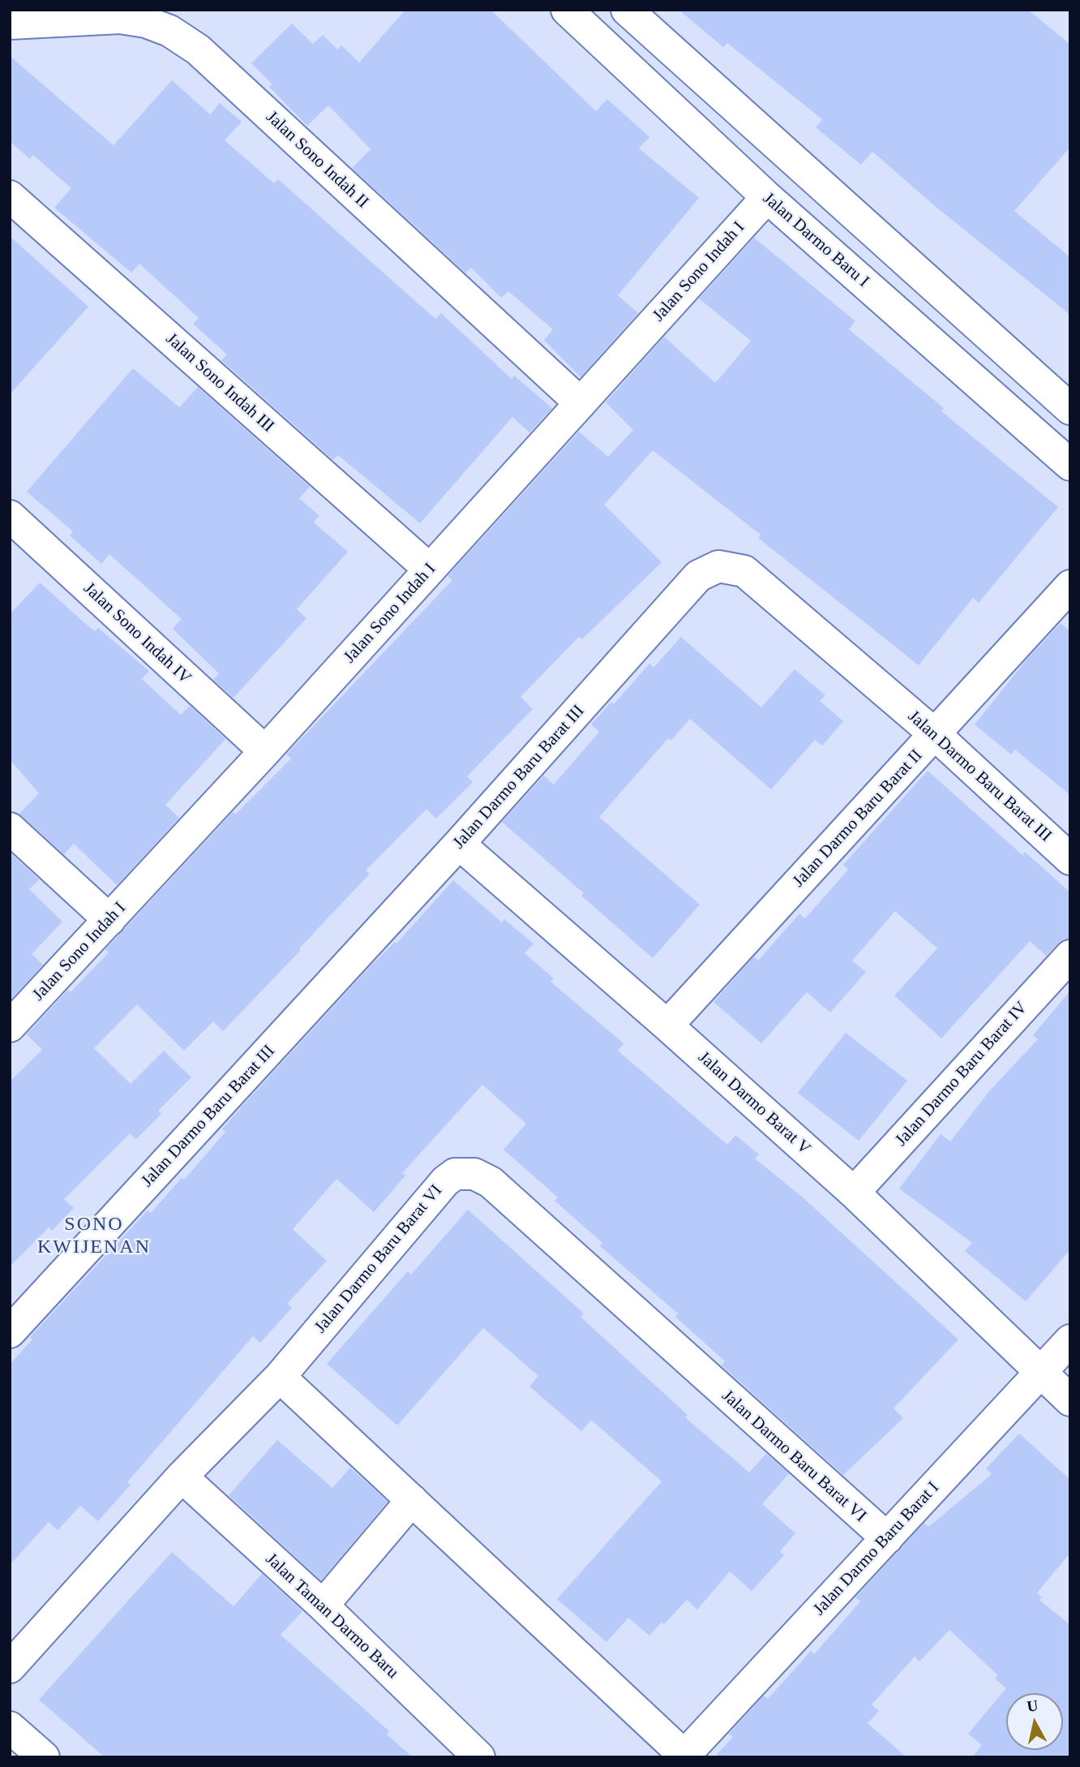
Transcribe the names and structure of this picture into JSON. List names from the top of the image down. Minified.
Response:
{"streets":{"street":["Jalan Sono Indah II","Jalan Darmo Baru I","Jalan Sono Indah I","Jalan Sono Indah III","Jalan Sono Indah IV","Jalan Darmo Baru Barat III","Jalan Darmo Baru Barat II","Jalan Darmo Baru Barat IV","Jalan Darmo Barat V","Jalan Darmo Baru Barat VI","Jalan Darmo Baru Barat I","Jalan Taman Darmo Baru"]},"crossings":[["Jalan Sono Indah II","Jalan Sono Indah I"],["Jalan Darmo Baru I","Jalan Sono Indah I"],["Jalan Sono Indah I","Jalan Sono Indah III"],["Jalan Sono Indah I","Jalan Sono Indah IV"],["Jalan Darmo Baru Barat III","Jalan Darmo Baru Barat II"],["Jalan Darmo Baru Barat III","Jalan Darmo Barat V"],["Jalan Darmo Baru Barat II","Jalan Darmo Barat V"],["Jalan Darmo Baru Barat IV","Jalan Darmo Barat V"],["Jalan Darmo Barat V","Jalan Darmo Baru Barat I"],["Jalan Darmo Baru Barat VI","Jalan Darmo Baru Barat I"],["Jalan Darmo Baru Barat VI","Jalan Taman Darmo Baru"]],"districts":["SONO KWIJENAN"],"north":"top"}
